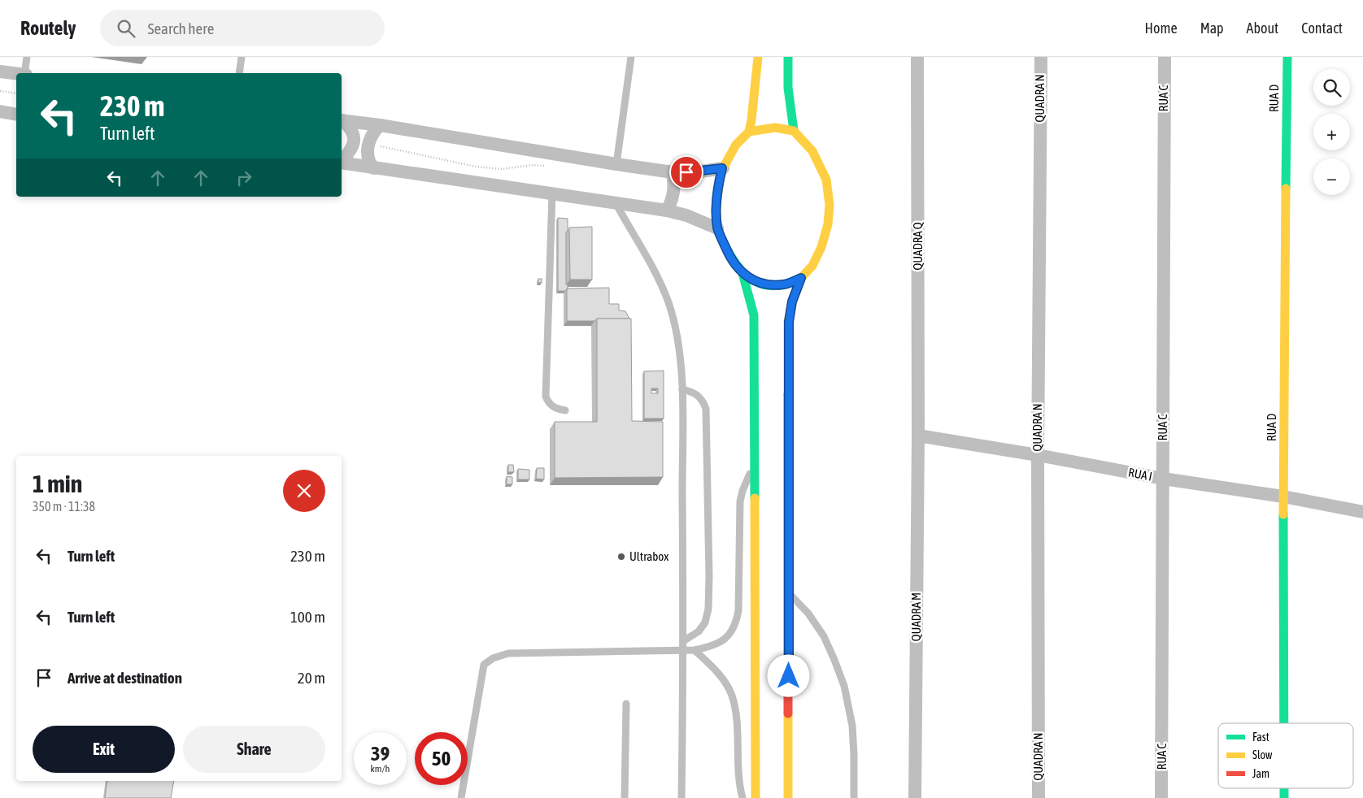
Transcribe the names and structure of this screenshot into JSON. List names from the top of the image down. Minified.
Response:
{"streets":{"main road":["RUA D"],"street":["QUADRA N","RUA C","QUADRA Q","RUA I","QUADRA M"]},"crossings":[["QUADRA N","RUA I"],["RUA C","RUA I"],["RUA D","RUA I"],["QUADRA Q","RUA I"],["QUADRA Q","QUADRA M"],["RUA I","QUADRA M"]],"places":["Ultrabox"],"legend":["Fast","Slow","Jam"],"page":{"header":"Routely","search":"Search here","nav":["Home","Map","About","Contact"],"map_buttons":["+","−"],"turn":["230 m","Turn left"],"heading":["1 min","350 m · 11:38"],"list":[{"name":"Turn left","value":"230 m"},{"name":"Turn left","value":"100 m"},{"name":"Arrive at destination","value":"20 m"}],"buttons":["Exit","Share"],"speed":"39 km/h","limit":"50"}}
